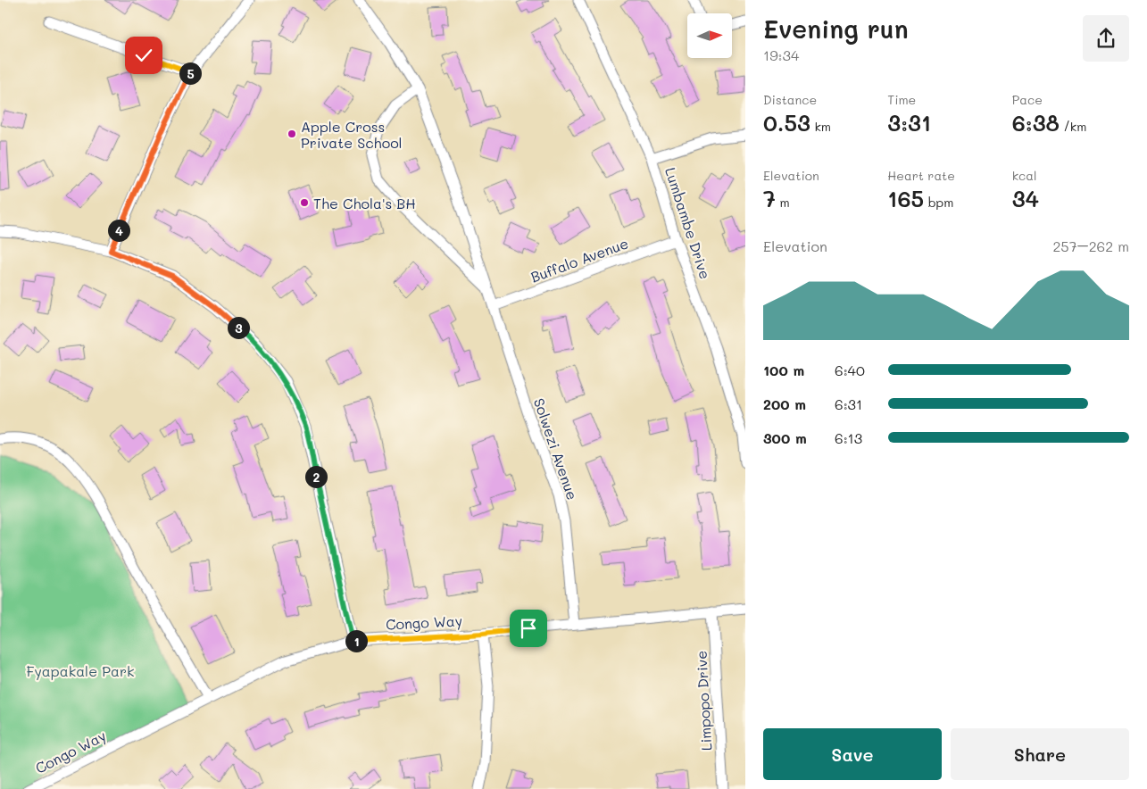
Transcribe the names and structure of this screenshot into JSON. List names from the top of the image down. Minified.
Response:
{"streets":{"street":["Lumbambe Drive","Buffalo Avenue","Solwezi Avenue","Congo Way","Limpopo Drive"]},"crossings":[["Lumbambe Drive","Buffalo Avenue"],["Buffalo Avenue","Solwezi Avenue"],["Solwezi Avenue","Congo Way"],["Congo Way","Limpopo Drive"]],"parks":["Fyapakale Park"],"places":["Apple Cross Private School","The Chola's BH"],"north":"right","page":{"heading":["Evening run","19:34"],"pins":["5","4","3","2","1"],"stats":[["Distance","0.53 km"],["Time","3:31"],["Pace","6:38 /km"],["Elevation","7 m"],["Heart rate","165 bpm"],["kcal","34"]],"chart":["Elevation","257–262 m"],"list":[{"name":"100 m","note":"6:40"},{"name":"200 m","note":"6:31"},{"name":"300 m","note":"6:13"}],"buttons":["Save","Share"]}}
